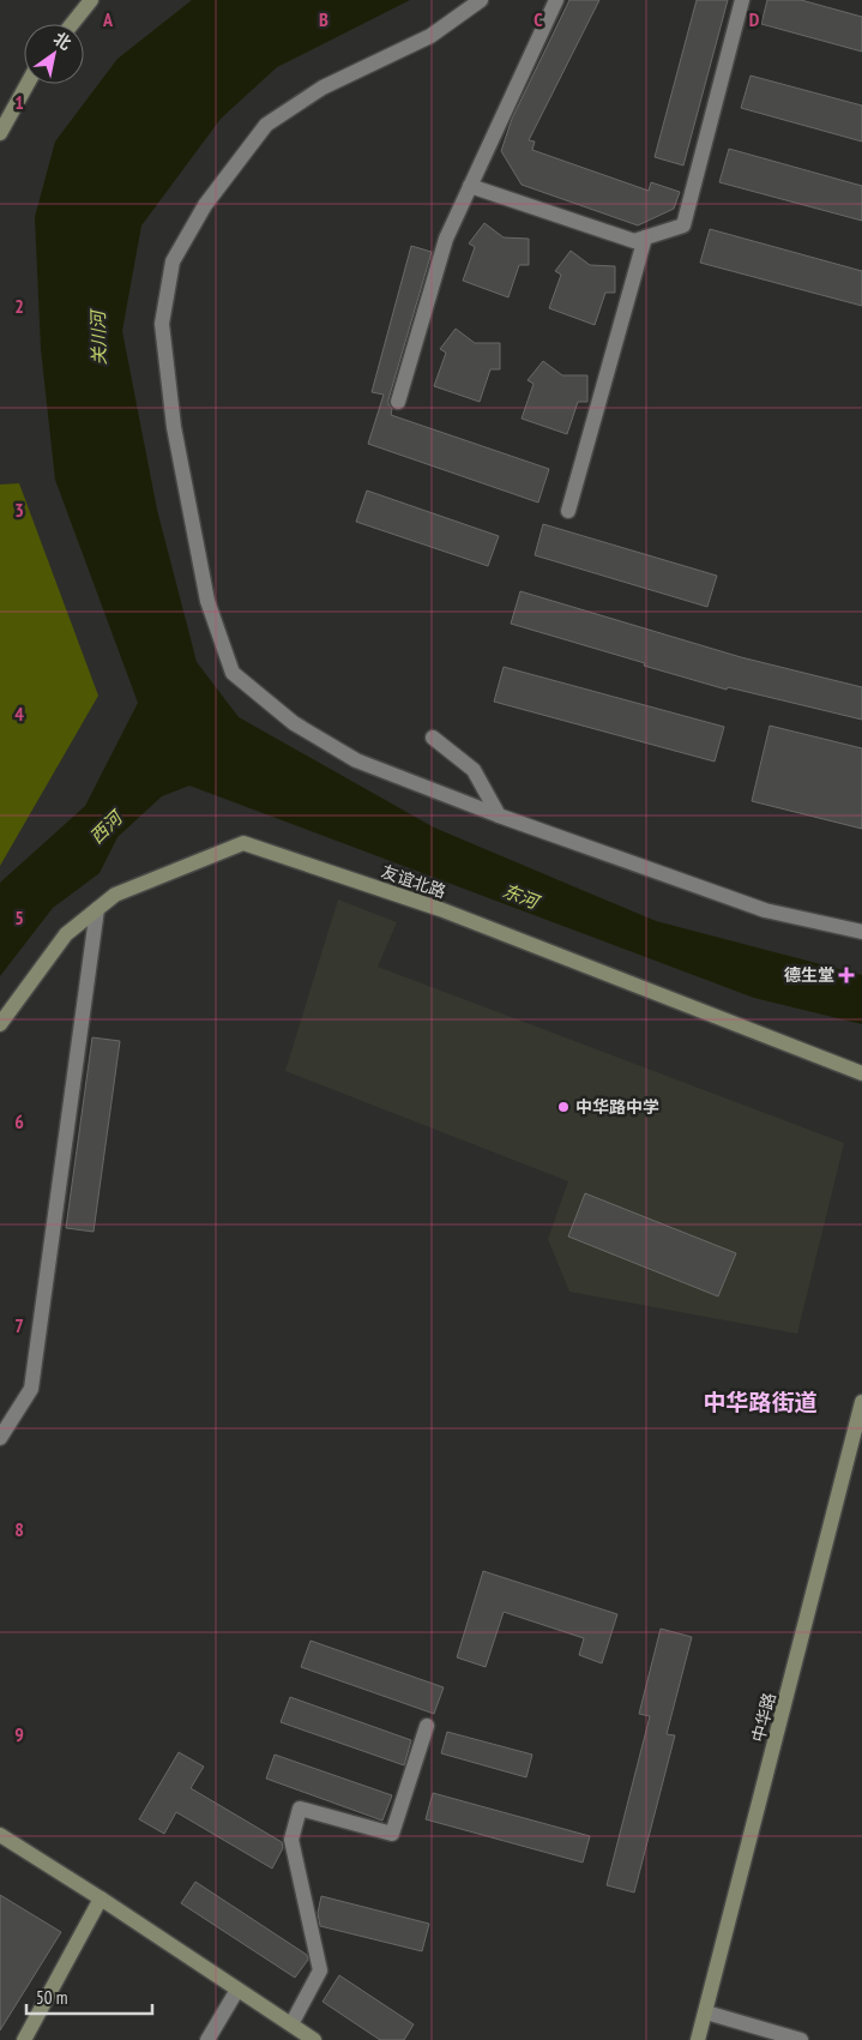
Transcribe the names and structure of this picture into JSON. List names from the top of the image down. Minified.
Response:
{"streets":{"street":["友谊北路","中华路"]},"districts":["中华路街道"],"water":["关川河","西河","东河"],"places":{"health":["德生堂"],"other":["中华路中学"]},"scale_bar":"50 m","north":"top right","grid":{"columns":["A","B","C","D"],"rows":["1","2","3","4","5","6","7","8","9"]}}
